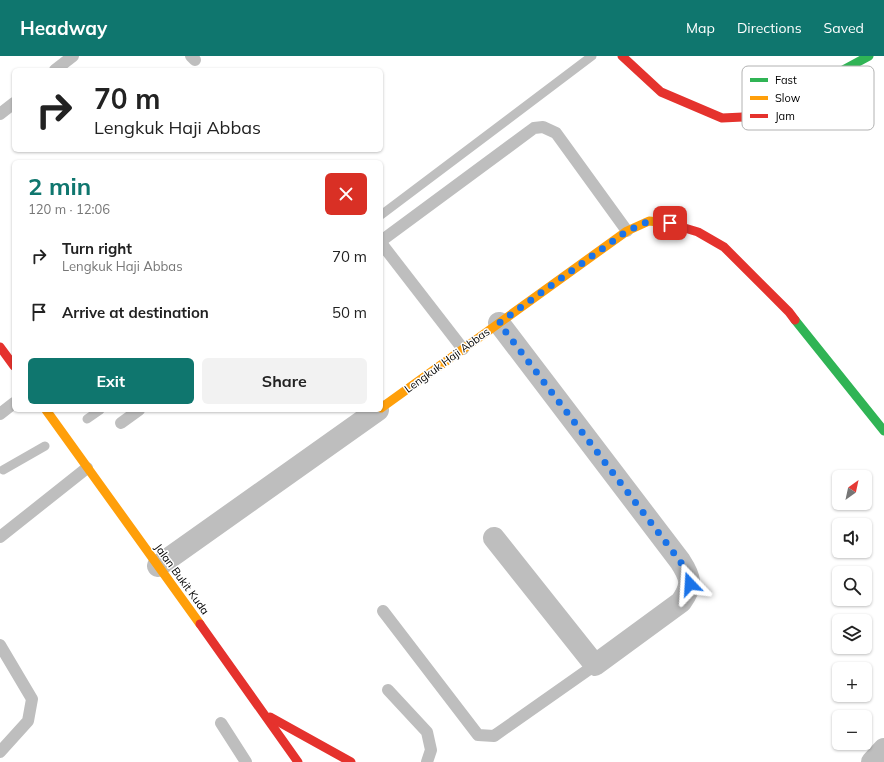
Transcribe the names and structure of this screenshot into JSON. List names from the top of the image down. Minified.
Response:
{"streets":{"main road":["Lengkuk Haji Abbas","Jalan Bukit Kuda"]},"legend":["Fast","Slow","Jam"],"north":"top right","page":{"header":"Headway","nav":["Map","Directions","Saved"],"turn":["70 m","Lengkuk Haji Abbas"],"heading":["2 min","120 m · 12:06"],"list":[{"name":"Turn right","note":"Lengkuk Haji Abbas","value":"70 m"},{"name":"Arrive at destination","value":"50 m"}],"buttons":["Exit","Share"],"map_buttons":["+","−"]}}
